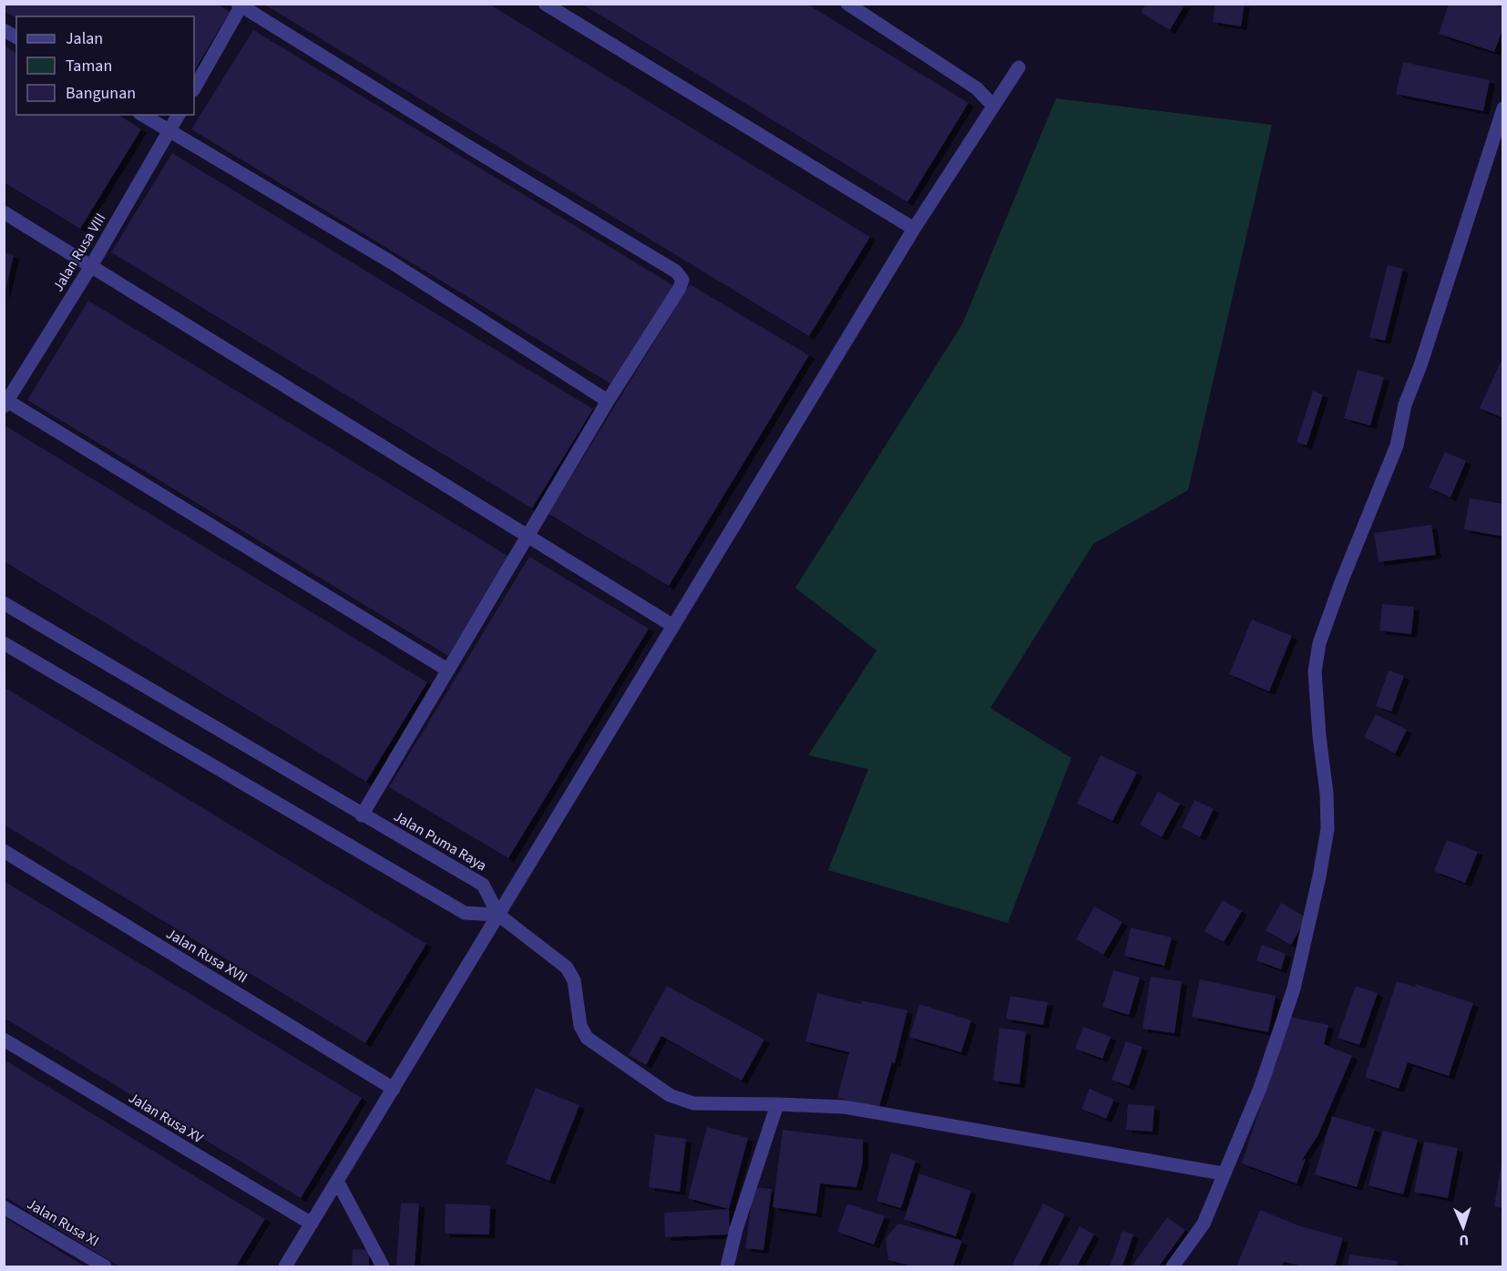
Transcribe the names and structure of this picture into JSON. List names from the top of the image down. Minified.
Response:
{"streets":{"street":["Jalan Rusa VIII","Jalan Puma Raya","Jalan Rusa XVII","Jalan Rusa XV","Jalan Rusa XI"]},"legend":["Jalan","Taman","Bangunan"],"north":"bottom"}
